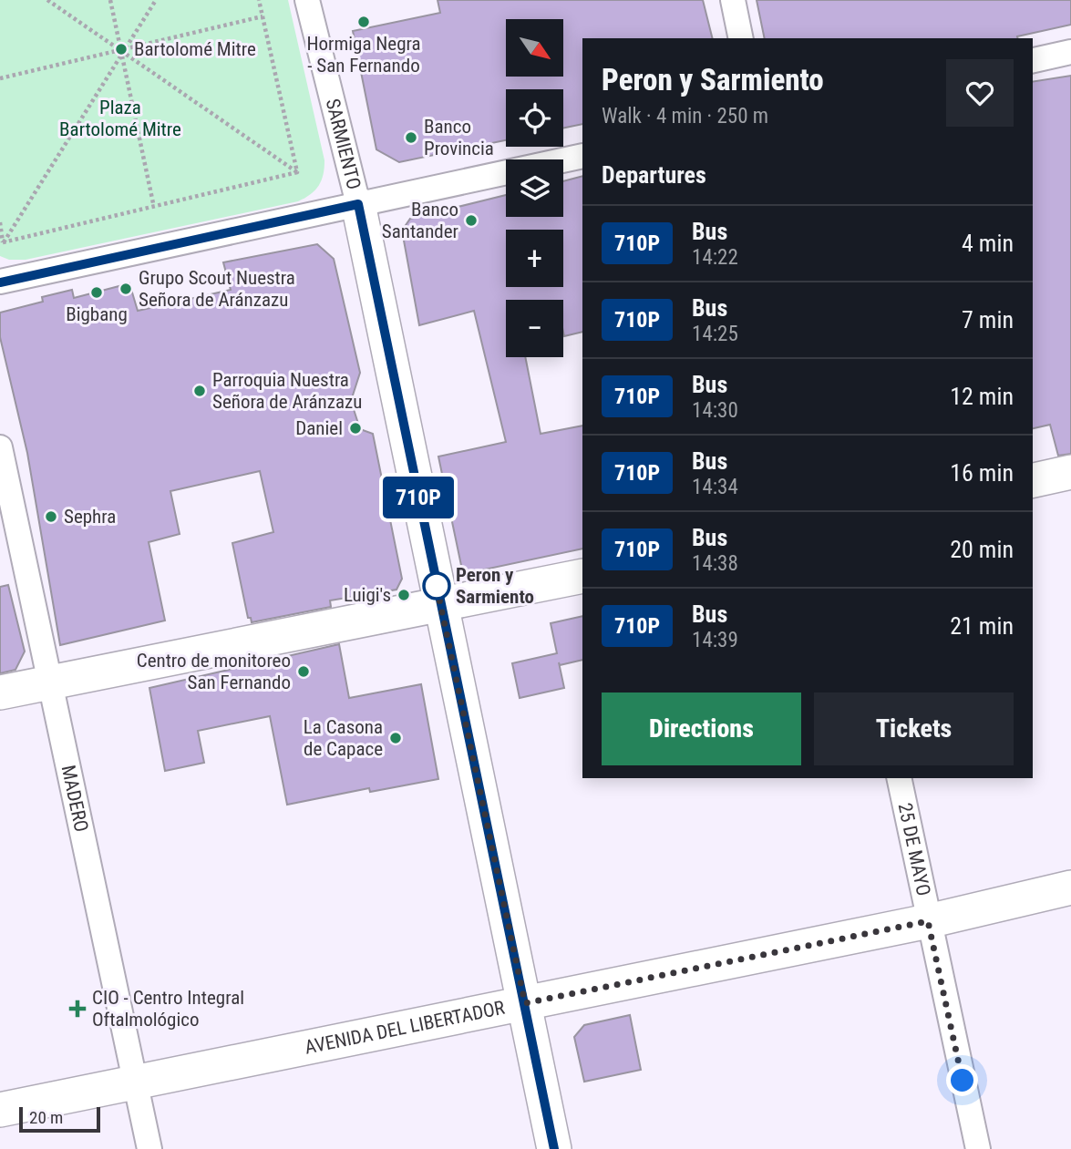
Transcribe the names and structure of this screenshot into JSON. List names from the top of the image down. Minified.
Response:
{"streets":{"main road":["SARMIENTO","AVENIDA DEL LIBERTADOR"],"street":["MADERO","25 DE MAYO"]},"crossings":[["SARMIENTO","AVENIDA DEL LIBERTADOR"],["MADERO","AVENIDA DEL LIBERTADOR"],["25 DE MAYO","AVENIDA DEL LIBERTADOR"]],"parks":["Plaza Bartolomé Mitre"],"places":{"other":["Hormiga Negra - San Fernando","Bartolomé Mitre","Banco Provincia","Banco Santander","Grupo Scout Nuestra Señora de Aránzazu","Bigbang","Parroquia Nuestra Señora de Aránzazu","Daniel","Sephra","Peron y Sarmiento","Luigi's","Centro de monitoreo San Fernando","La Casona de Capace"],"health":["CIO - Centro Integral Oftalmológico"]},"lines":["bus line 710P"],"scale_bar":"20 m","north":"bottom right","page":{"on_map":"710P","map_buttons":["+","−"],"heading":[["Peron y Sarmiento","Walk · 4 min · 250 m"],"Departures"],"list":[{"mark":"710P","name":"Bus","note":"14:22","value":"4 min"},{"mark":"710P","name":"Bus","note":"14:25","value":"7 min"},{"mark":"710P","name":"Bus","note":"14:30","value":"12 min"},{"mark":"710P","name":"Bus","note":"14:34","value":"16 min"},{"mark":"710P","name":"Bus","note":"14:38","value":"20 min"},{"mark":"710P","name":"Bus","note":"14:39","value":"21 min"}],"buttons":["Directions","Tickets"],"scale":"20 m"}}
